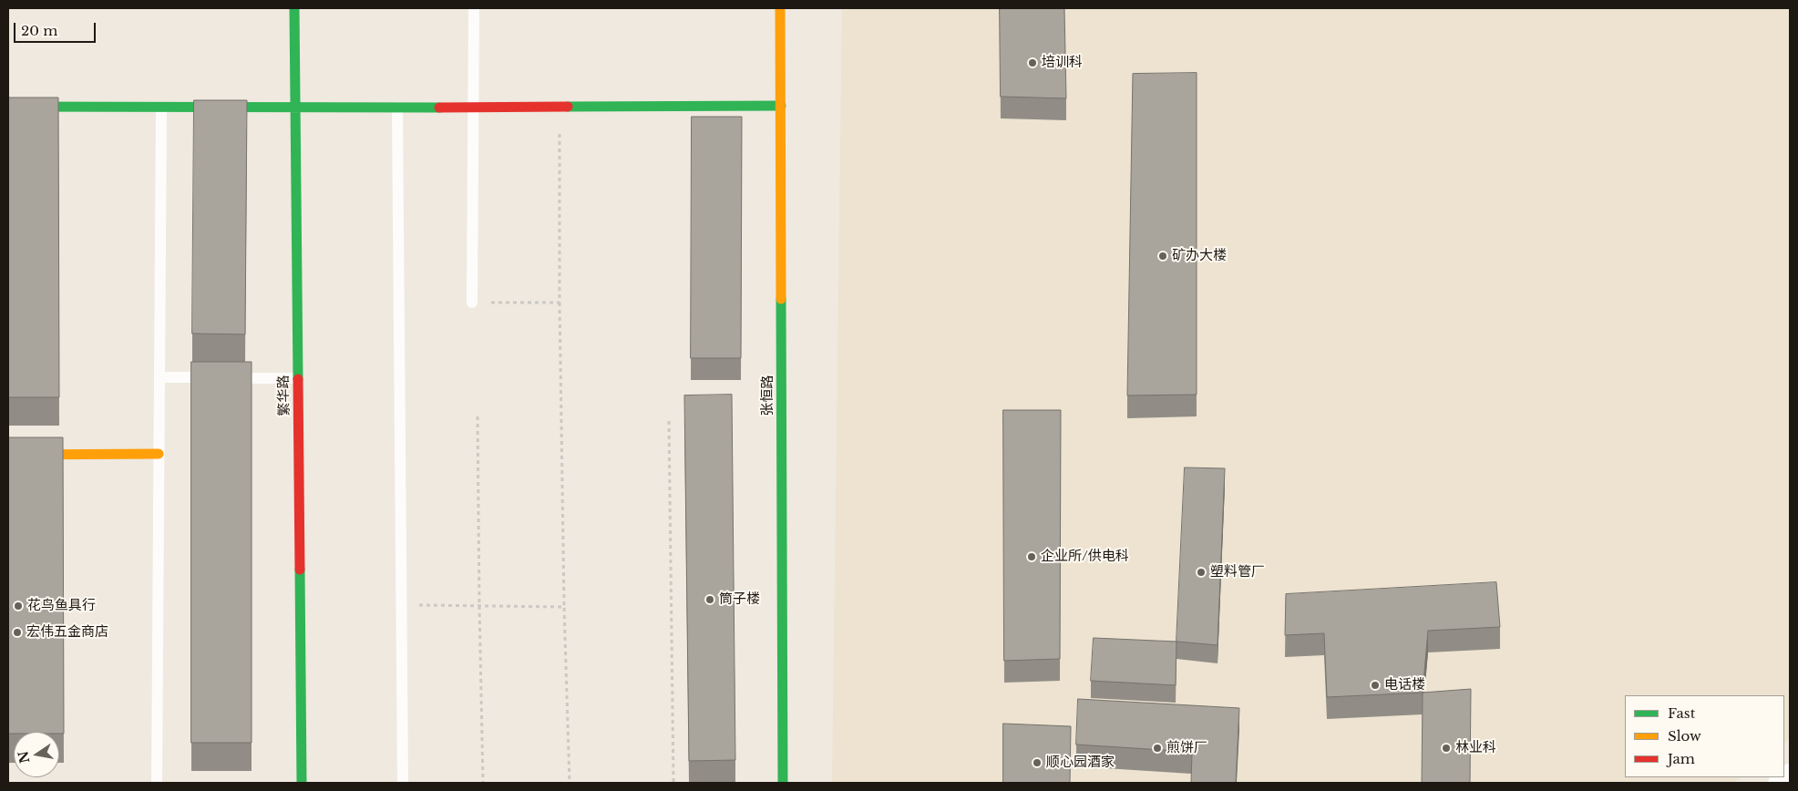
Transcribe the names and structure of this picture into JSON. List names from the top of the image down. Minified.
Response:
{"streets":{"street":["繁华路","张恒路"]},"places":["培训科","矿办大楼","企业所/供电科","塑料管厂","筒子楼","花鸟鱼具行","宏伟五金商店","电话楼","煎饼厂","林业科","顺心园酒家"],"legend":["Fast","Slow","Jam"],"scale_bar":"20 m","north":"left"}
